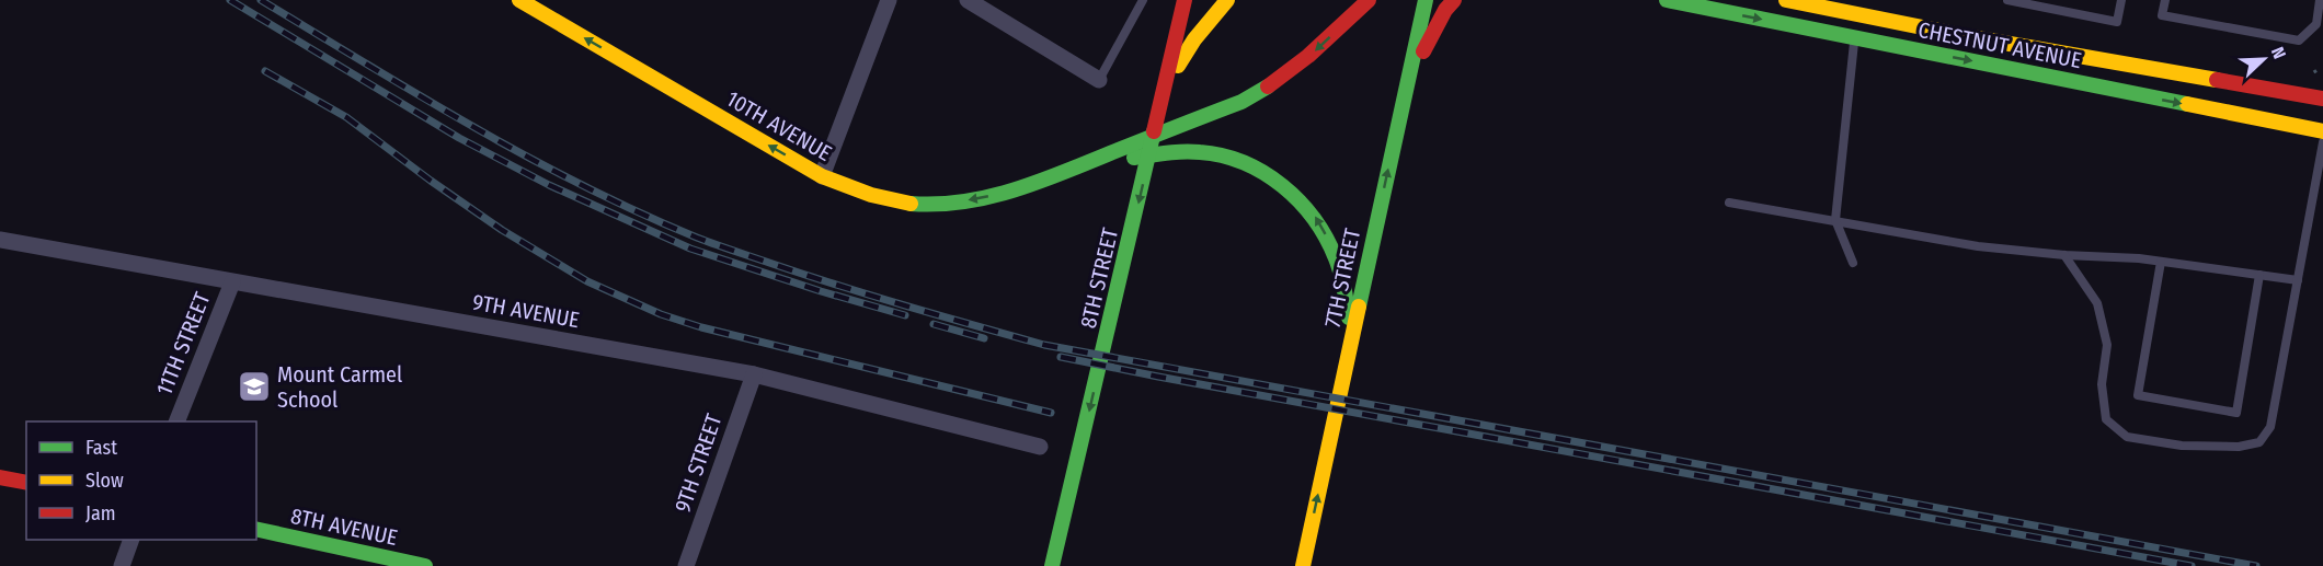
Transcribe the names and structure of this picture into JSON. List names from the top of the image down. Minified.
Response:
{"streets":{"main road":["CHESTNUT AVENUE","10TH AVENUE","8TH STREET","7TH STREET","8TH AVENUE"],"street":["9TH AVENUE","11TH STREET","9TH STREET"]},"crossings":[["9TH AVENUE","11TH STREET"],["9TH AVENUE","9TH STREET"]],"one_way":["10TH AVENUE","8TH STREET","7TH STREET"],"places":{"school or university":["Mount Carmel School"]},"legend":["Fast","Slow","Jam"],"north":"top right"}
